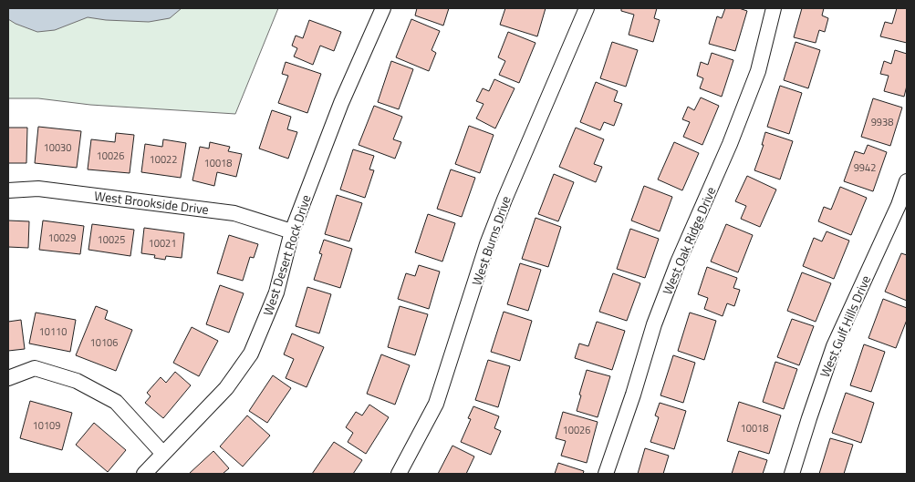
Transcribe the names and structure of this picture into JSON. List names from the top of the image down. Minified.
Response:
{"streets":{"street":["West Brookside Drive","West Burns Drive","West Oak Ridge Drive","West Desert Rock Drive","West Gulf Hills Drive"]},"crossings":[["West Brookside Drive","West Desert Rock Drive"]],"house_numbers":["9938","10030","10026","10022","10018","9942","10029","10025","10021","10110","10106","10109","10018","10026"]}
